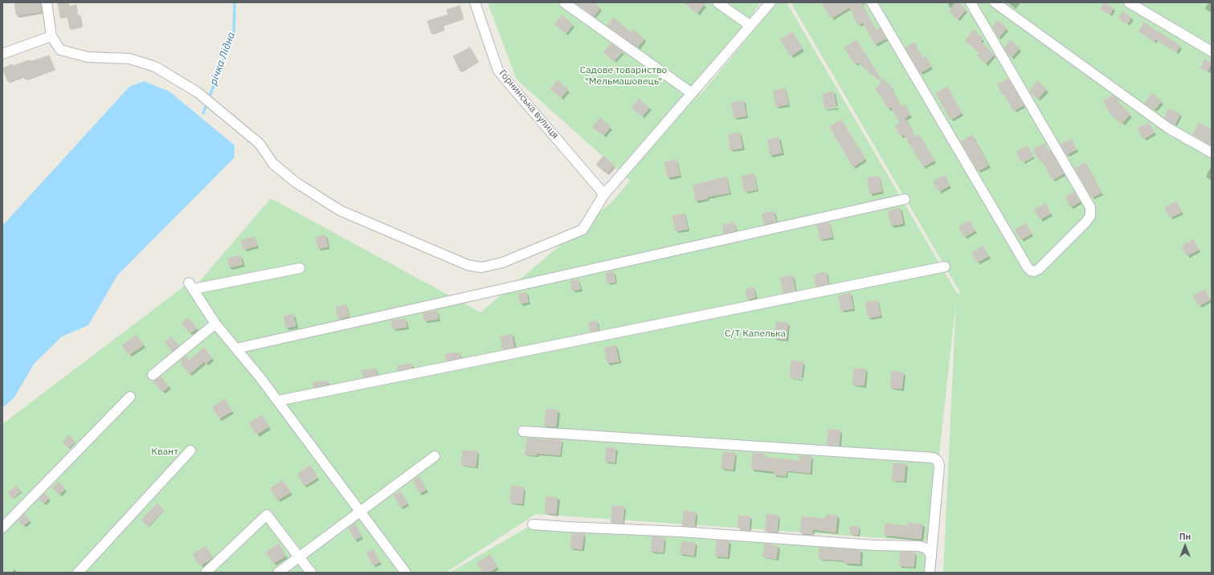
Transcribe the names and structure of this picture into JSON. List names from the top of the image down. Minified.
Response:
{"streets":{"street":["Горнинська вулиця"]},"water":["річка Лідна"],"parks":["Садове товариство \"Мельмашовець\"","С/Т Капелька","Квант"],"north":"top"}
